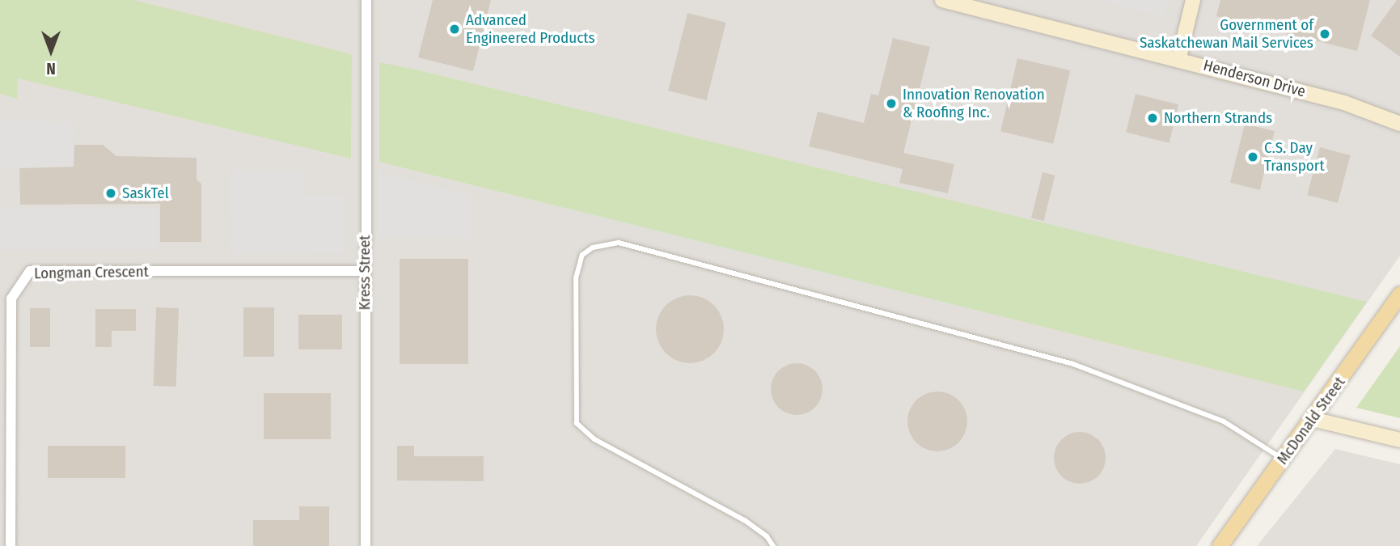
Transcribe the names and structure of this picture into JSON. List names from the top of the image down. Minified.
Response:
{"streets":{"main road":["McDonald Street"],"street":["Henderson Drive","Longman Crescent","Kress Street"]},"crossings":[["Longman Crescent","Kress Street"]],"places":["Advanced Engineered Products","Government of Saskatchewan Mail Services","Innovation Renovation & Roofing Inc.","Northern Strands","C.S. Day Transport","SaskTel"],"north":"bottom"}
